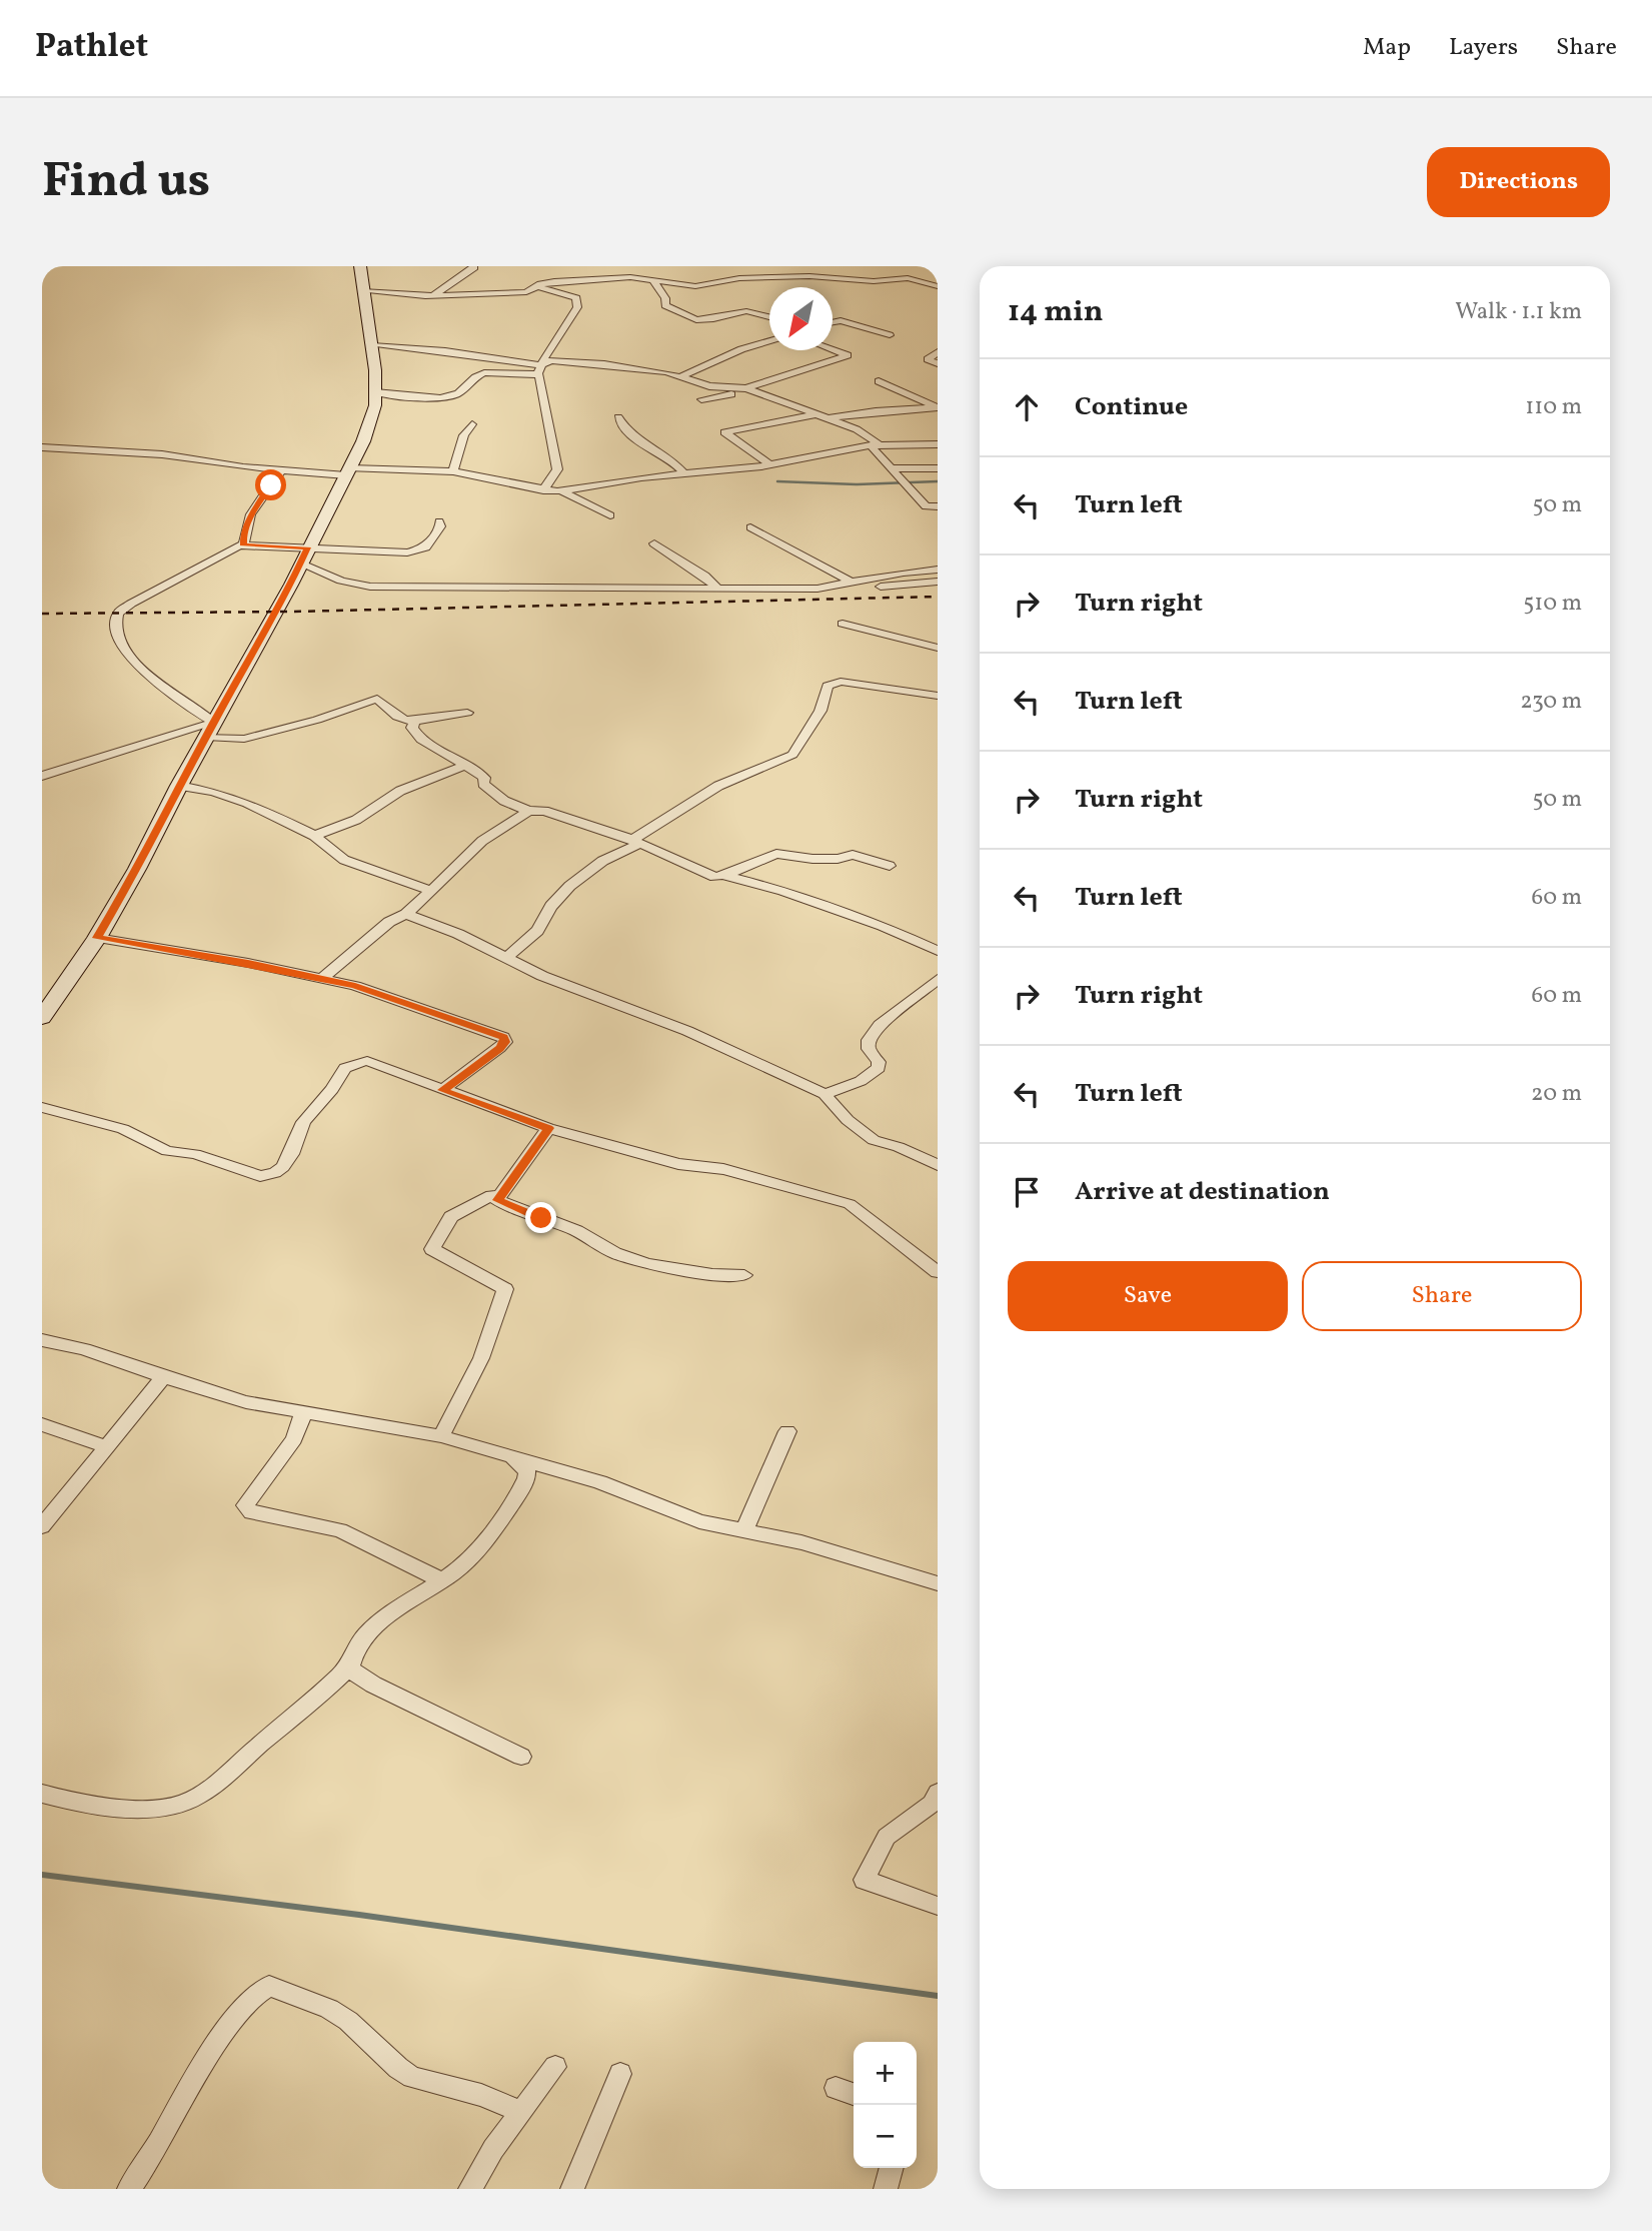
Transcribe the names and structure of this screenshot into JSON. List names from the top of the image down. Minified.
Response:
{"north":"bottom left","page":{"header":"Pathlet","nav":["Map","Layers","Share"],"buttons":["Directions",["Save","Share"]],"title":"Find us","heading":["14 min","Walk · 1.1 km"],"list":[["Continue","110 m"],["Turn left","50 m"],["Turn right","510 m"],["Turn left","230 m"],["Turn right","50 m"],["Turn left","60 m"],["Turn right","60 m"],["Turn left","20 m"],"Arrive at destination"],"map_buttons":["+","−"]}}
